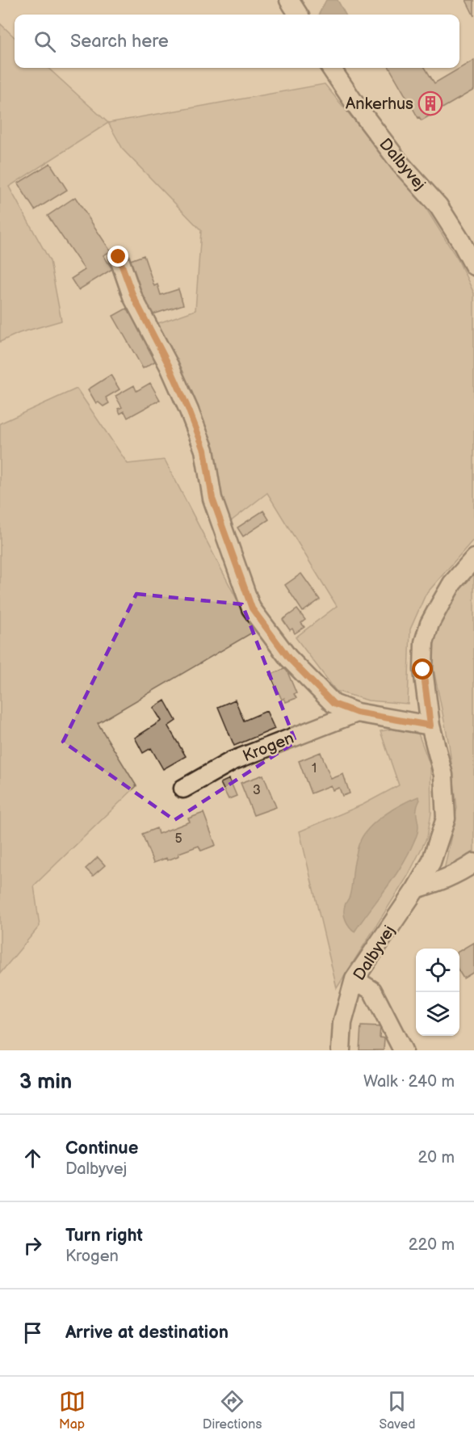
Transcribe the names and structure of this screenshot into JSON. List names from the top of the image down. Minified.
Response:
{"streets":{"street":["Dalbyvej","Krogen"]},"places":{"building":["Ankerhus"]},"house_numbers":["1","3","5"],"page":{"search":"Search here","heading":["3 min","Walk · 240 m"],"list":[["Continue","Dalbyvej","20 m"],["Turn right","Krogen","220 m"],"Arrive at destination"],"nav":["Map","Directions","Saved"]}}
